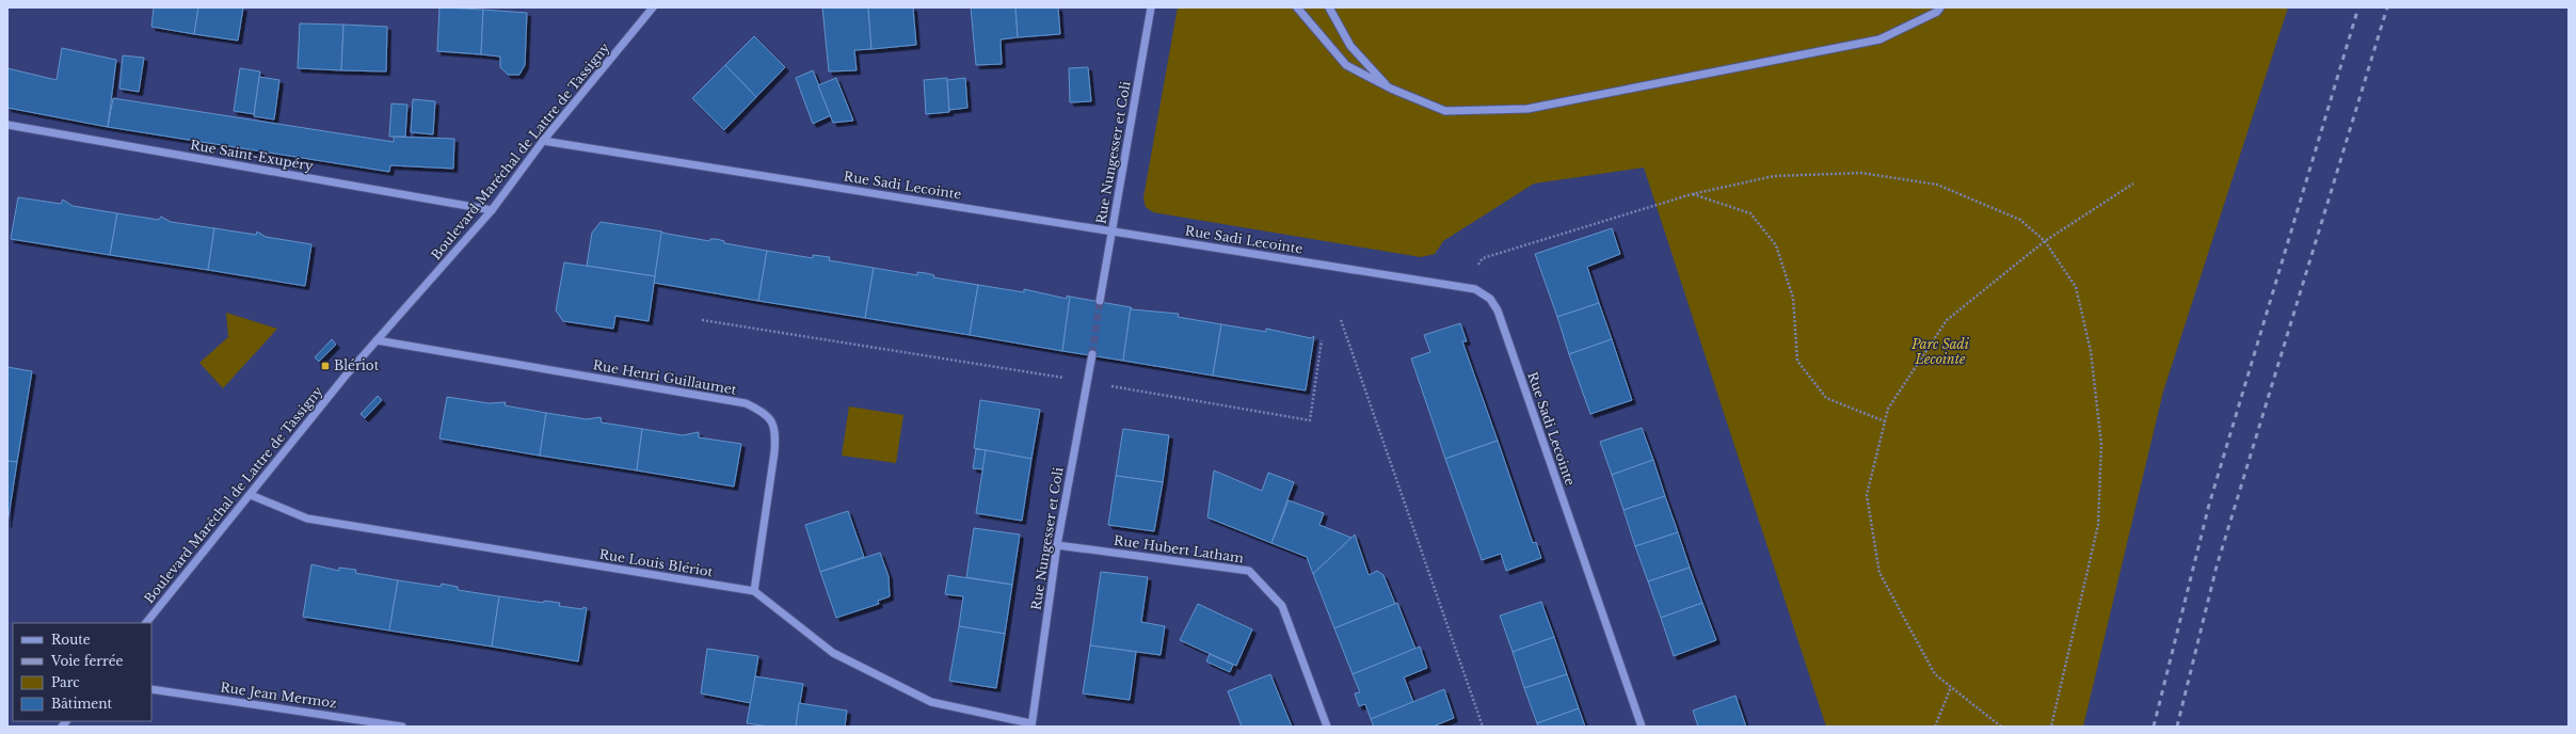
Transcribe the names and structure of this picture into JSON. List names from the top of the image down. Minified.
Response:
{"streets":{"street":["Boulevard Maréchal de Lattre de Tassigny","Rue Nungesser et Coli","Rue Saint-Exupéry","Rue Sadi Lecointe","Rue Henri Guillaumet","Rue Hubert Latham","Rue Louis Blériot","Rue Jean Mermoz"]},"crossings":[["Boulevard Maréchal de Lattre de Tassigny","Rue Saint-Exupéry"],["Boulevard Maréchal de Lattre de Tassigny","Rue Sadi Lecointe"],["Boulevard Maréchal de Lattre de Tassigny","Rue Henri Guillaumet"],["Boulevard Maréchal de Lattre de Tassigny","Rue Louis Blériot"],["Rue Nungesser et Coli","Rue Sadi Lecointe"],["Rue Nungesser et Coli","Rue Hubert Latham"],["Rue Nungesser et Coli","Rue Louis Blériot"],["Rue Henri Guillaumet","Rue Louis Blériot"]],"parks":["Parc Sadi Lecointe"],"places":{"transit":["Blériot"]},"legend":["Route","Voie ferrée","Parc","Bâtiment"]}
